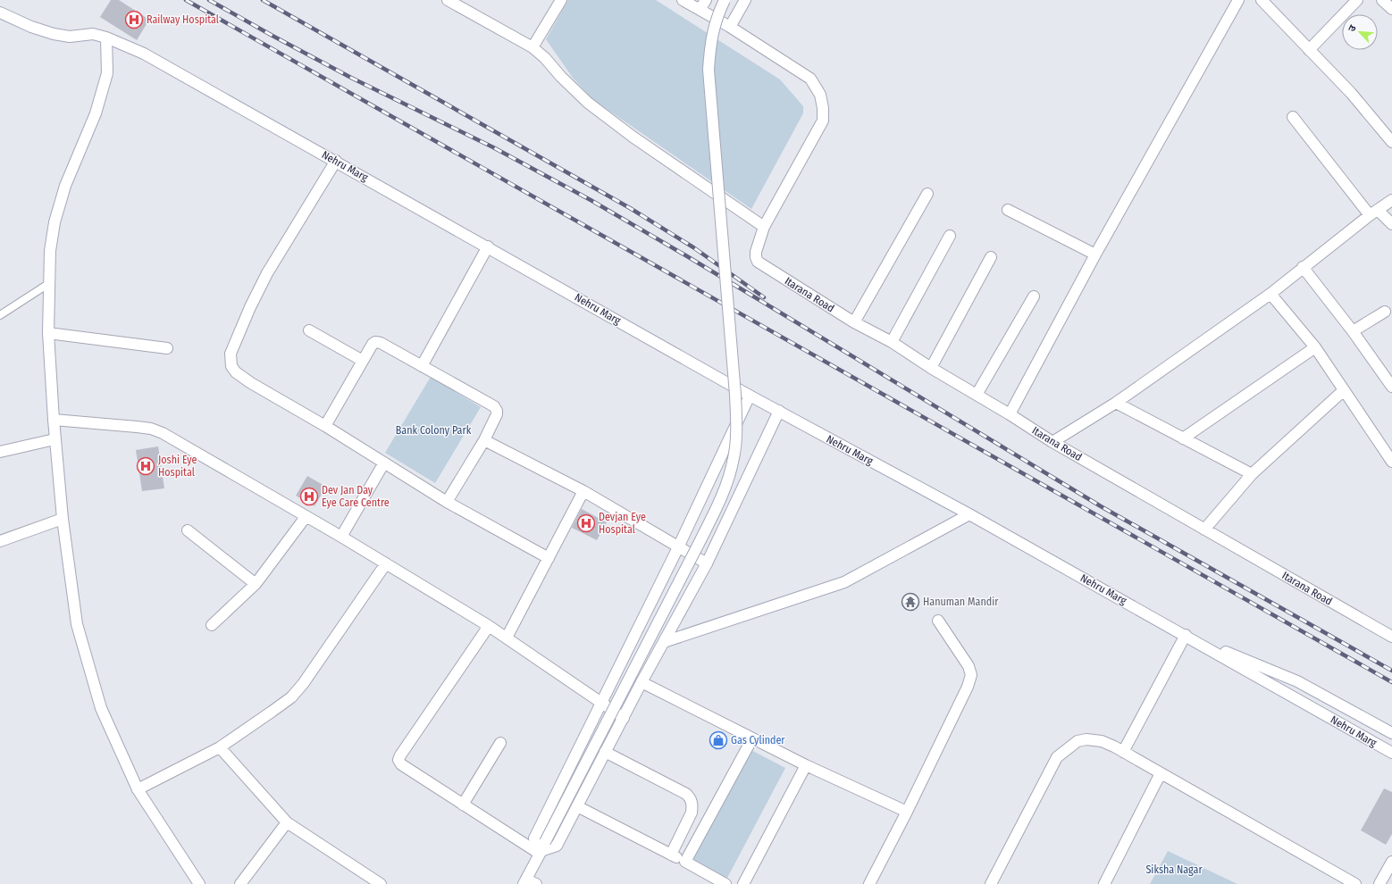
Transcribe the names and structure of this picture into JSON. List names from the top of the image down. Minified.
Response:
{"streets":{"street":["Nehru Marg","Itarana Road"]},"parks":["Bank Colony Park","Siksha Nagar"],"places":{"hospital":["Railway Hospital","Joshi Eye Hospital","Dev Jan Day Eye Care Centre","Devjan Eye Hospital"],"temple":["Hanuman Mandir"],"shop":["Gas Cylinder"]},"north":"top left"}
